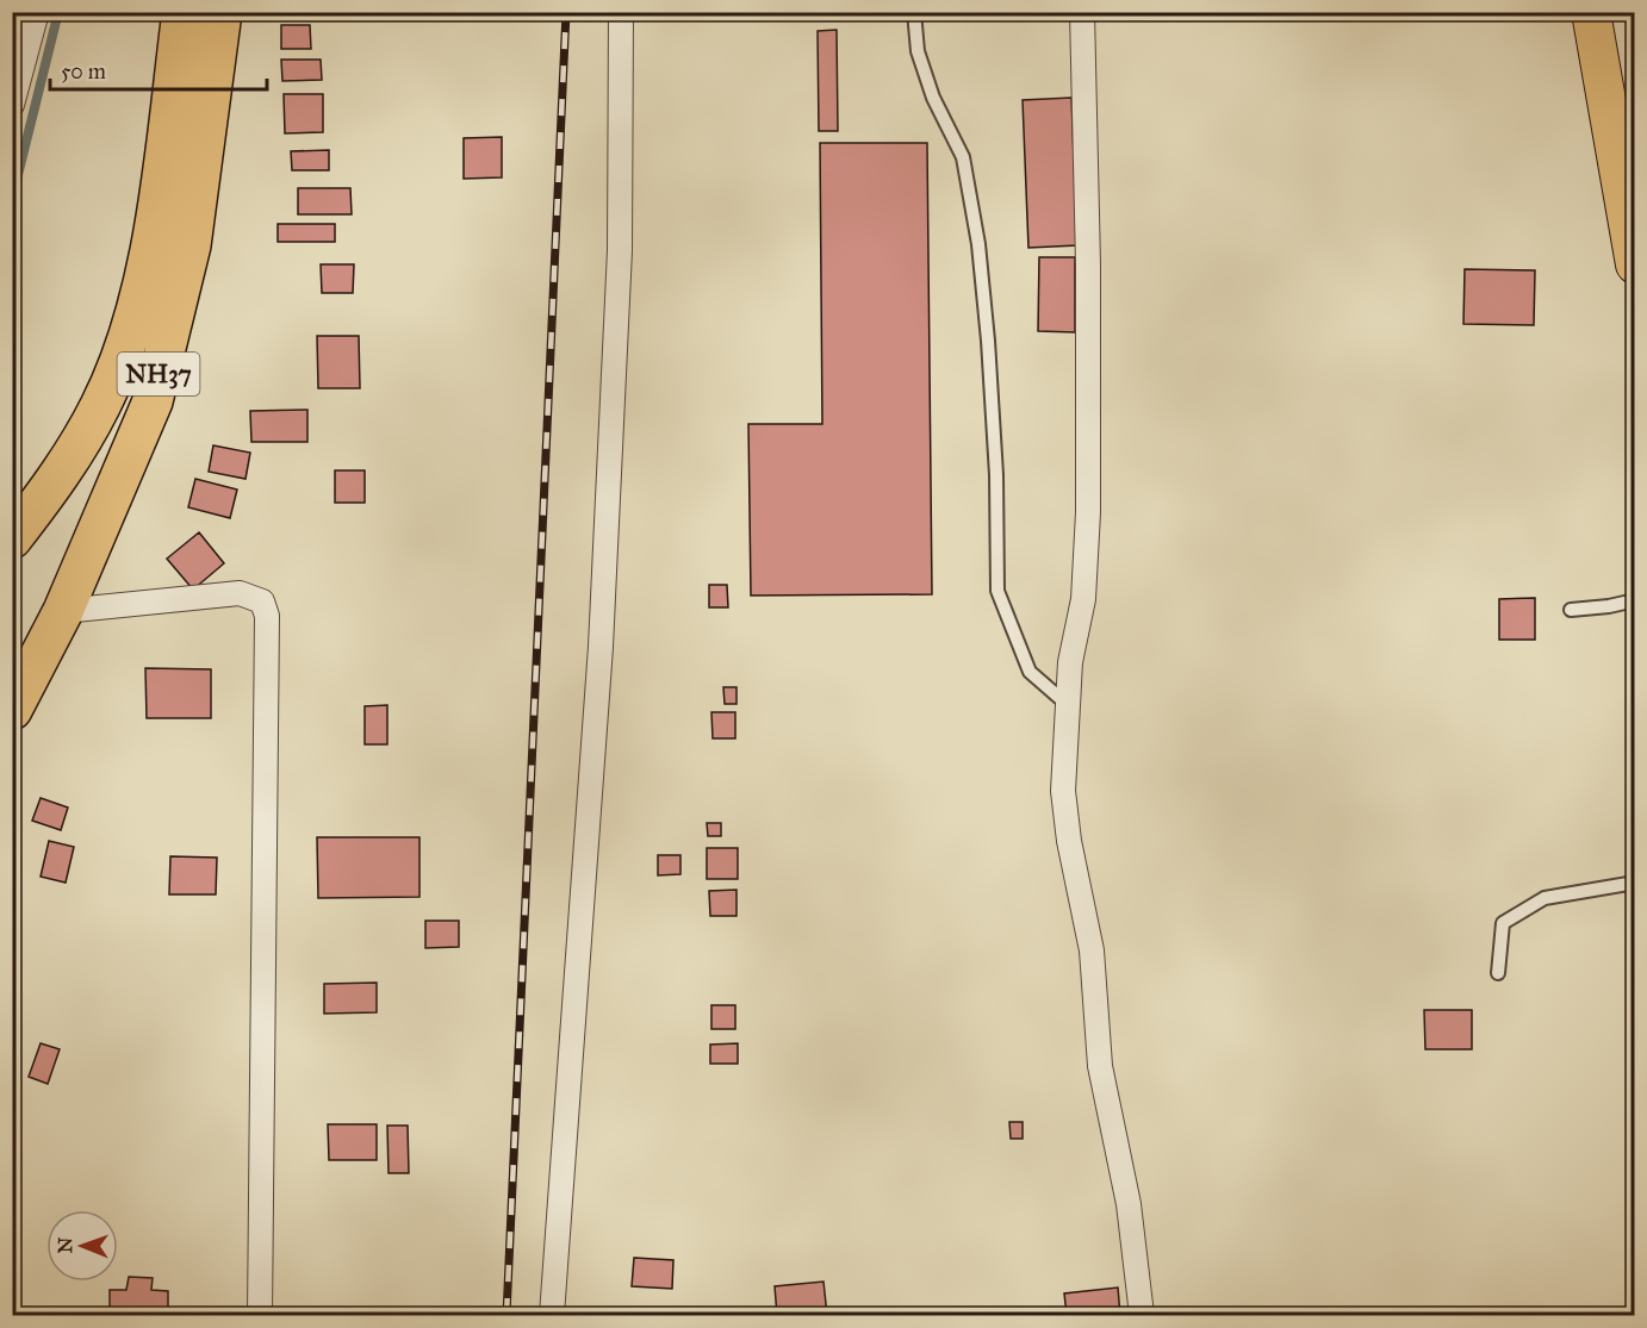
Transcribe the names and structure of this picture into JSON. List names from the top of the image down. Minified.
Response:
{"streets":{"highway":["NH37"]},"scale_bar":"50 m","north":"left"}
